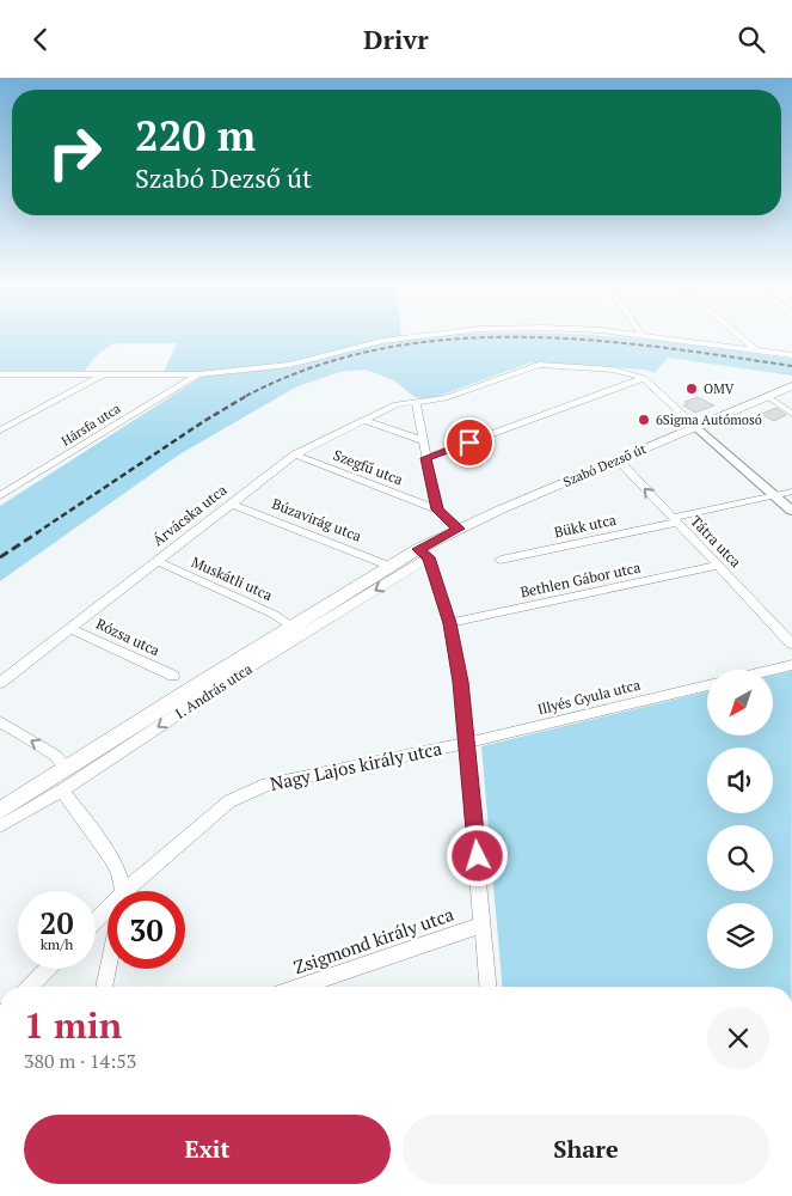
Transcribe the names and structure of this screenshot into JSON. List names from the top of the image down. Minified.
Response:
{"streets":{"main road":["Szabó Dezső út","I. András utca"],"street":["Hársfa utca","Szegfű utca","Árvácska utca","Búzavirág utca","Bükk utca","Tátra utca","Muskátli utca","Bethlen Gábor utca","Rózsa utca","Illyés Gyula utca","Nagy Lajos király utca","Zsigmond király utca"]},"crossings":[["Szabó Dezső út","Szegfű utca"],["Szabó Dezső út","Tátra utca"],["Szabó Dezső út","I. András utca"],["Szegfű utca","Árvácska utca"],["Árvácska utca","Búzavirág utca"],["Árvácska utca","Muskátli utca"],["Árvácska utca","Rózsa utca"],["Búzavirág utca","I. András utca"],["Bükk utca","Tátra utca"],["Tátra utca","Bethlen Gábor utca"],["Muskátli utca","I. András utca"],["Illyés Gyula utca","Nagy Lajos király utca"]],"places":["OMV","6Sigma Autómosó"],"north":"bottom left","page":{"header":"Drivr","turn":["220 m","Szabó Dezső út"],"speed":"20 km/h","limit":"30","heading":["1 min","380 m · 14:53"],"buttons":["Exit","Share"]}}
